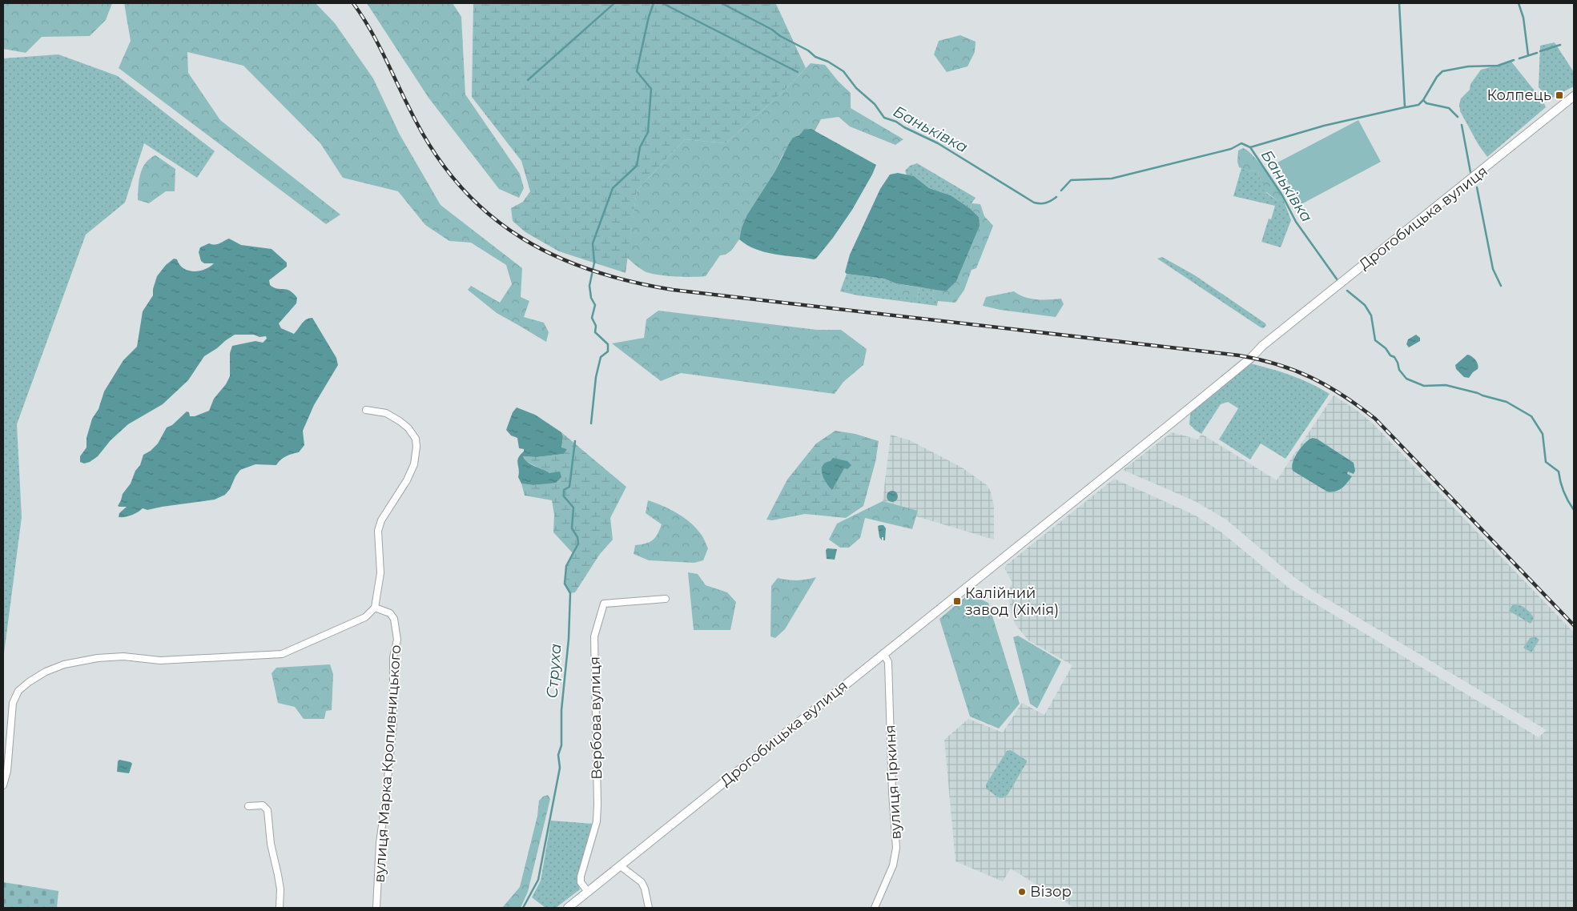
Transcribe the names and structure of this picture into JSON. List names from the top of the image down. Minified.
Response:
{"streets":{"street":["Дрогобицька вулиця","Вербова вулиця","вулиця Марка Кропивницького","вулиця Гіркиня"]},"crossings":[["Дрогобицька вулиця","Вербова вулиця"],["Дрогобицька вулиця","вулиця Гіркиня"]],"water":["Баньківка","Струха"],"places":{"transit":["Колпець","Калійний завод (Хімія)"],"other":["Візор"]}}
